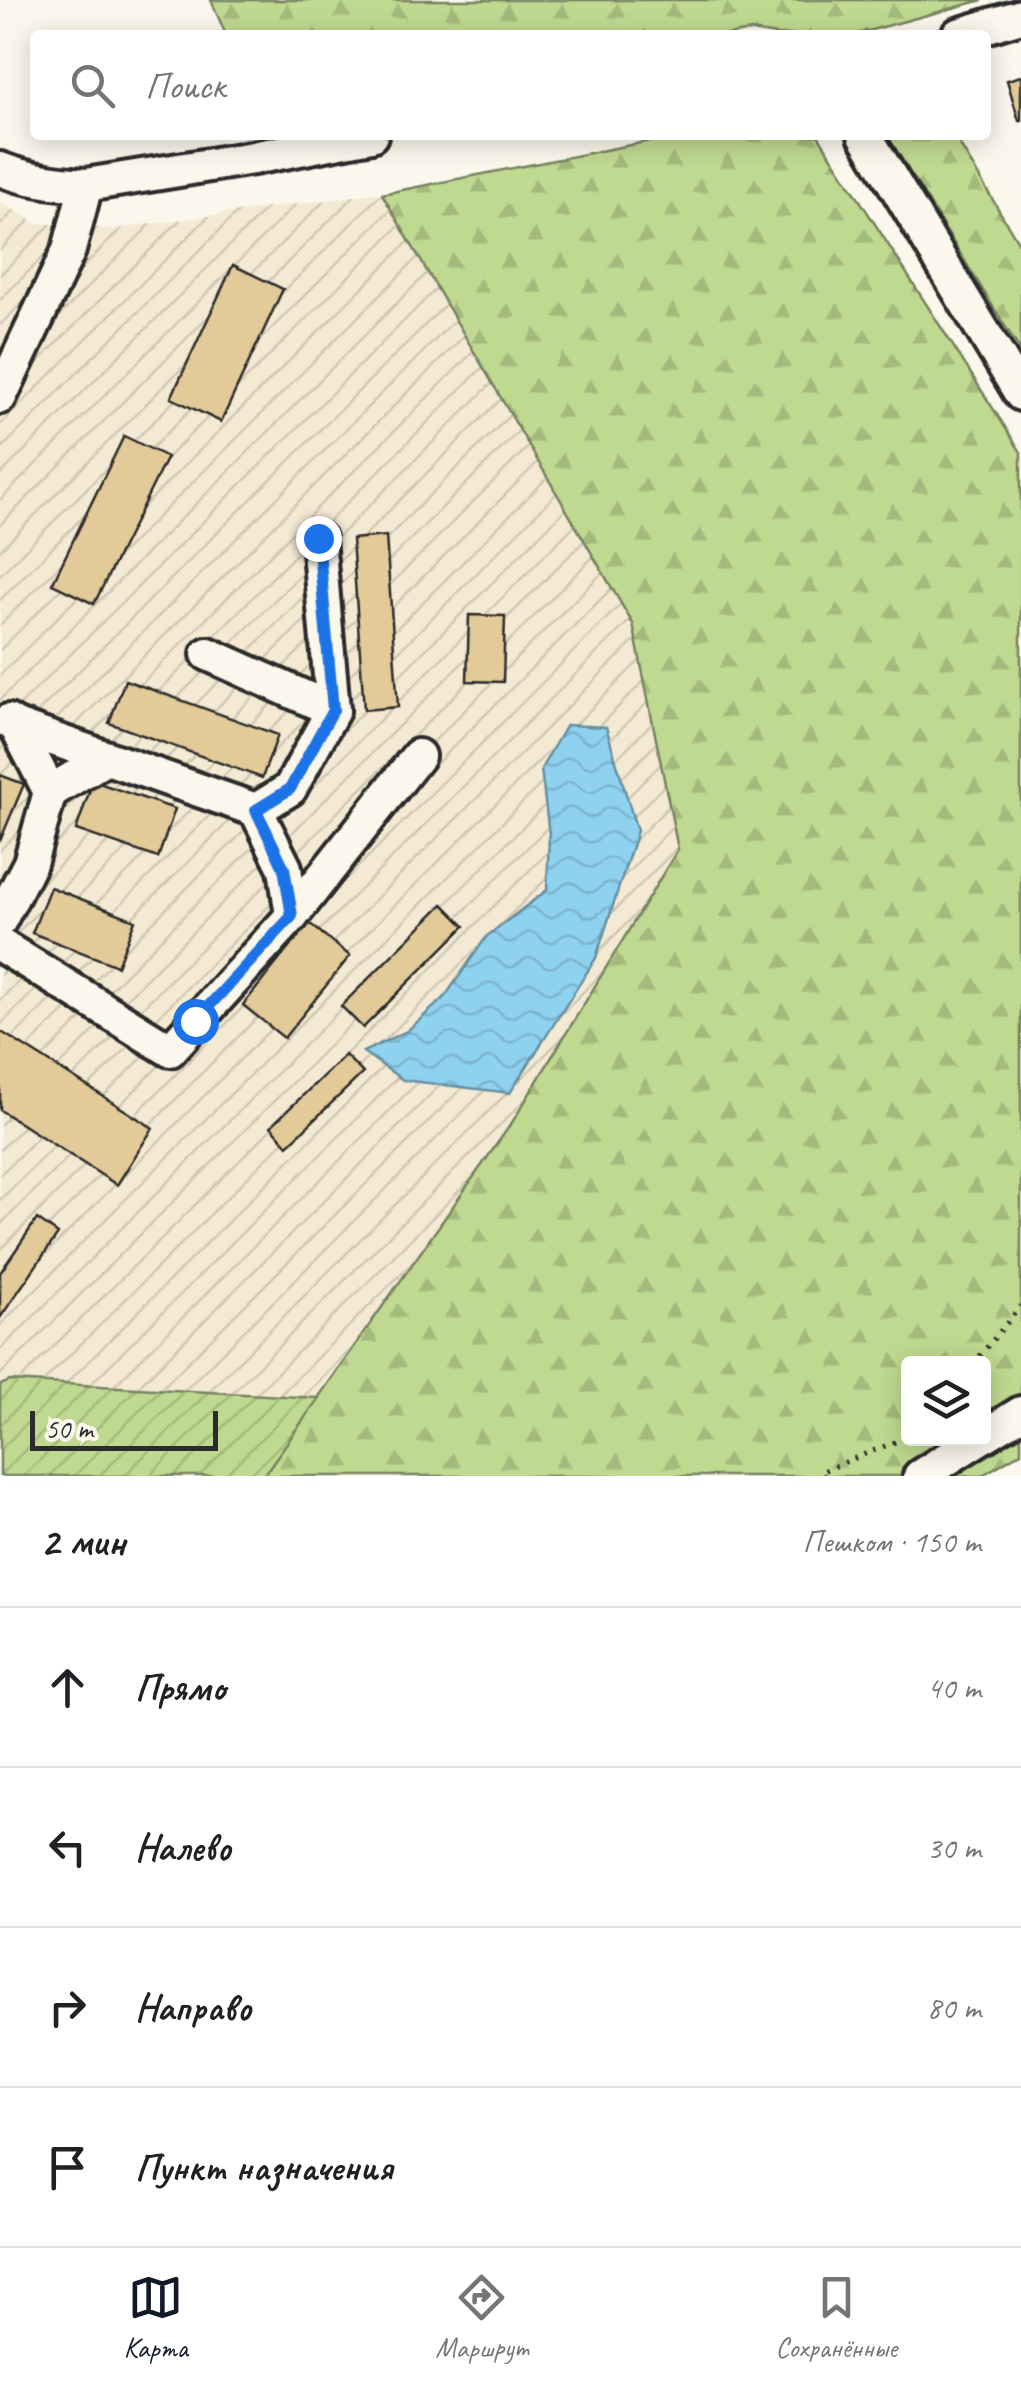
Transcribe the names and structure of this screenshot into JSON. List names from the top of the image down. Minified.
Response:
{"scale_bar":"50 m","page":{"search":"Поиск","scale":"50 m","heading":["2 мин","Пешком · 150 m"],"list":[["Прямо","40 m"],["Налево","30 m"],["Направо","80 m"],"Пункт назначения"],"nav":["Карта","Маршрут","Сохранённые"]}}
